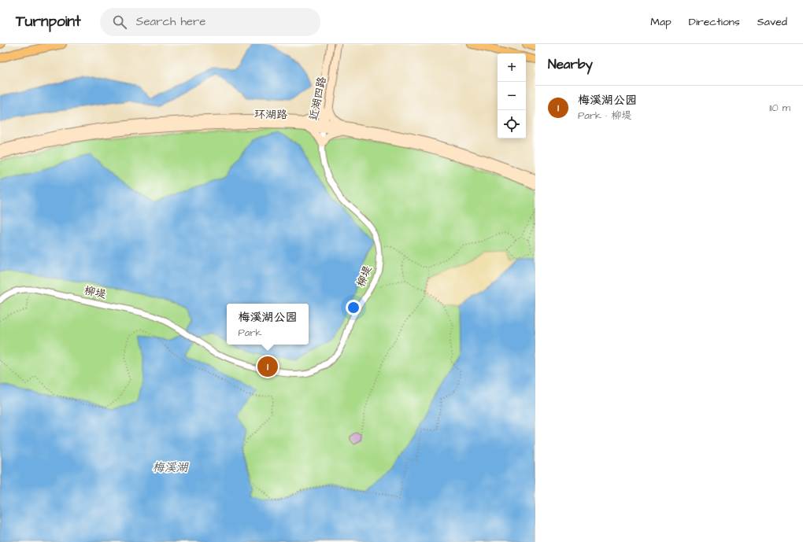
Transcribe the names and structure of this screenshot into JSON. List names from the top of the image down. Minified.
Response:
{"streets":{"main road":["近湖四路","环湖路"],"street":["柳堤"]},"crossings":[["近湖四路","环湖路"],["近湖四路","柳堤"],["环湖路","柳堤"]],"water":["梅溪湖"],"page":{"header":"Turnpoint","search":"Search here","nav":["Map","Directions","Saved"],"heading":"Nearby","map_buttons":["+","−"],"list":[{"mark":"1","name":"梅溪湖公园","note":"Park · 柳堤","value":"110 m"}],"popup":["梅溪湖公园","Park"],"pins":"1"}}
